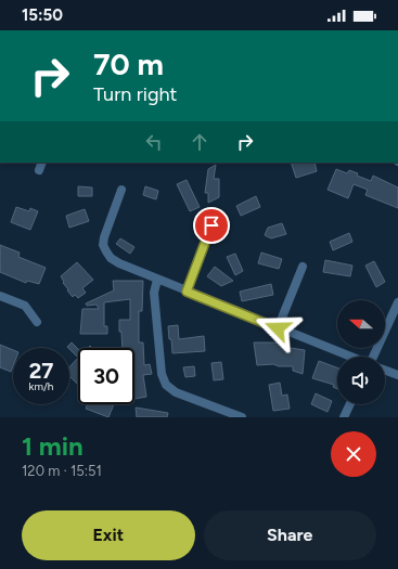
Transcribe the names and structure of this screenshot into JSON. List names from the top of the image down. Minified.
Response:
{"north":"left","page":{"status":"15:50","turn":["70 m","Turn right"],"speed":"27 km/h","limit":"30","heading":["1 min","120 m · 15:51"],"buttons":["Exit","Share"]}}
